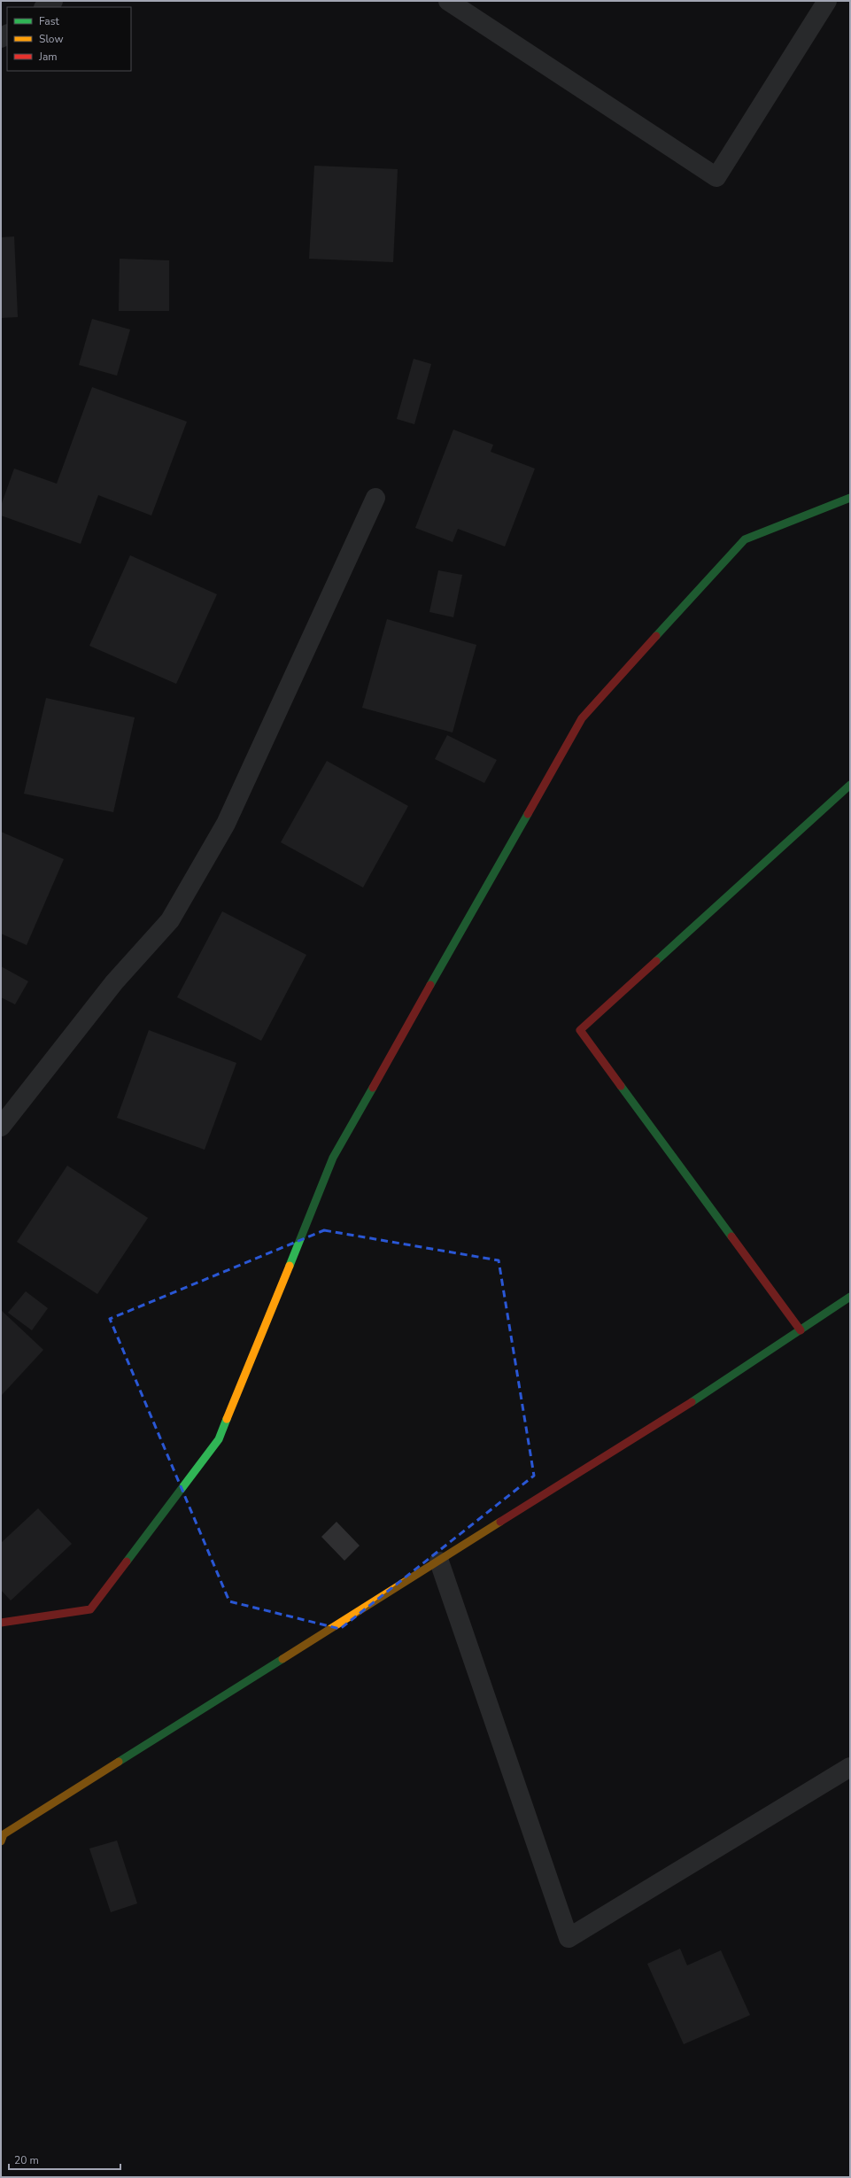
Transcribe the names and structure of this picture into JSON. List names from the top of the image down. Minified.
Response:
{"legend":["Fast","Slow","Jam"],"scale_bar":"20 m"}
